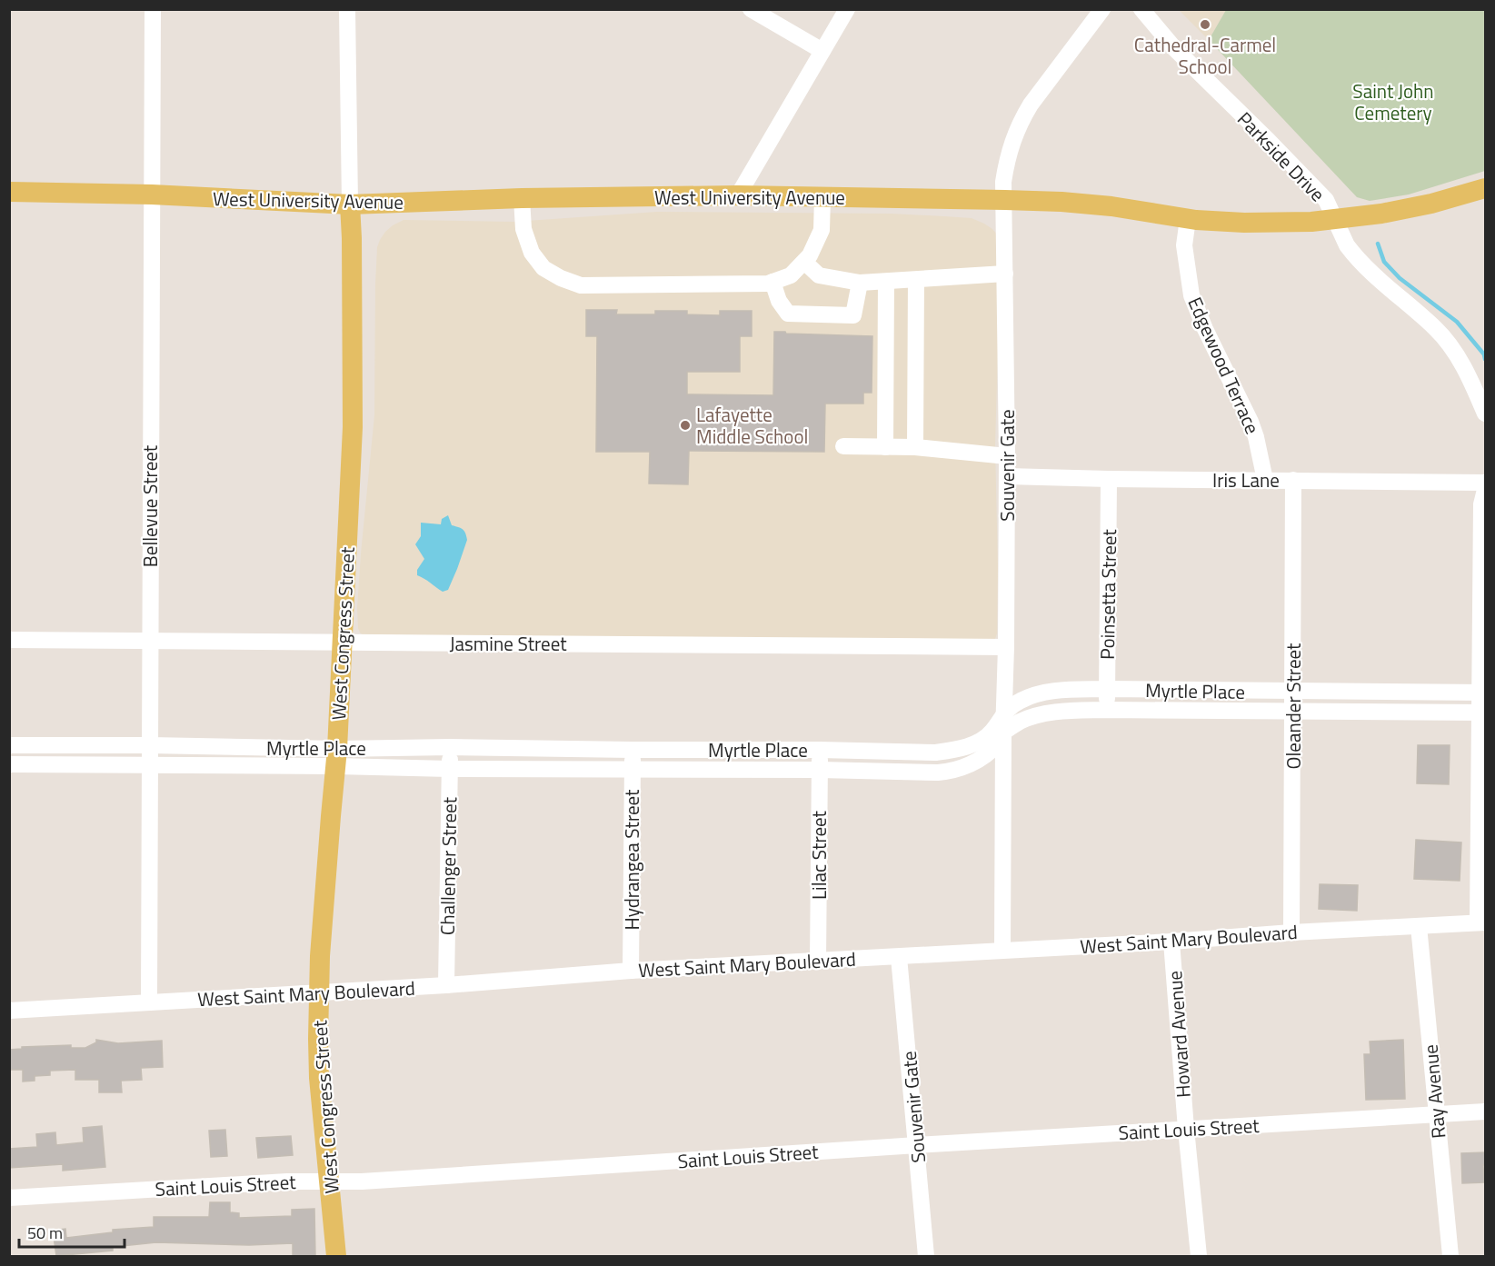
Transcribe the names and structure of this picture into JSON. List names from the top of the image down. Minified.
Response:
{"streets":{"main road":["West University Avenue","West Congress Street"],"street":["Parkside Drive","Edgewood Terrace","Souvenir Gate","Iris Lane","Bellevue Street","Poinsetta Street","Jasmine Street","Myrtle Place","Oleander Street","Lilac Street","Hydrangea Street","Challenger Street","West Saint Mary Boulevard","Howard Avenue","Ray Avenue","Saint Louis Street"]},"crossings":[["Parkside Drive","West University Avenue"],["West University Avenue","Edgewood Terrace"],["West University Avenue","Souvenir Gate"],["West University Avenue","Bellevue Street"],["West University Avenue","West Congress Street"],["Edgewood Terrace","Iris Lane"],["Souvenir Gate","Iris Lane"],["Souvenir Gate","Jasmine Street"],["Souvenir Gate","Myrtle Place"],["Souvenir Gate","West Saint Mary Boulevard"],["Souvenir Gate","Saint Louis Street"],["Iris Lane","Poinsetta Street"],["Iris Lane","Oleander Street"],["Bellevue Street","Jasmine Street"],["Bellevue Street","Myrtle Place"],["Bellevue Street","West Saint Mary Boulevard"],["Poinsetta Street","Myrtle Place"],["West Congress Street","Jasmine Street"],["West Congress Street","Myrtle Place"],["West Congress Street","West Saint Mary Boulevard"],["West Congress Street","Saint Louis Street"],["Myrtle Place","Oleander Street"],["Myrtle Place","Lilac Street"],["Myrtle Place","Hydrangea Street"],["Myrtle Place","Challenger Street"],["Oleander Street","West Saint Mary Boulevard"],["Lilac Street","West Saint Mary Boulevard"],["Hydrangea Street","West Saint Mary Boulevard"],["Challenger Street","West Saint Mary Boulevard"],["West Saint Mary Boulevard","Howard Avenue"],["West Saint Mary Boulevard","Ray Avenue"],["Howard Avenue","Saint Louis Street"],["Ray Avenue","Saint Louis Street"]],"parks":["Saint John Cemetery"],"places":["Cathedral-Carmel School","Lafayette Middle School"],"scale_bar":"50 m"}
